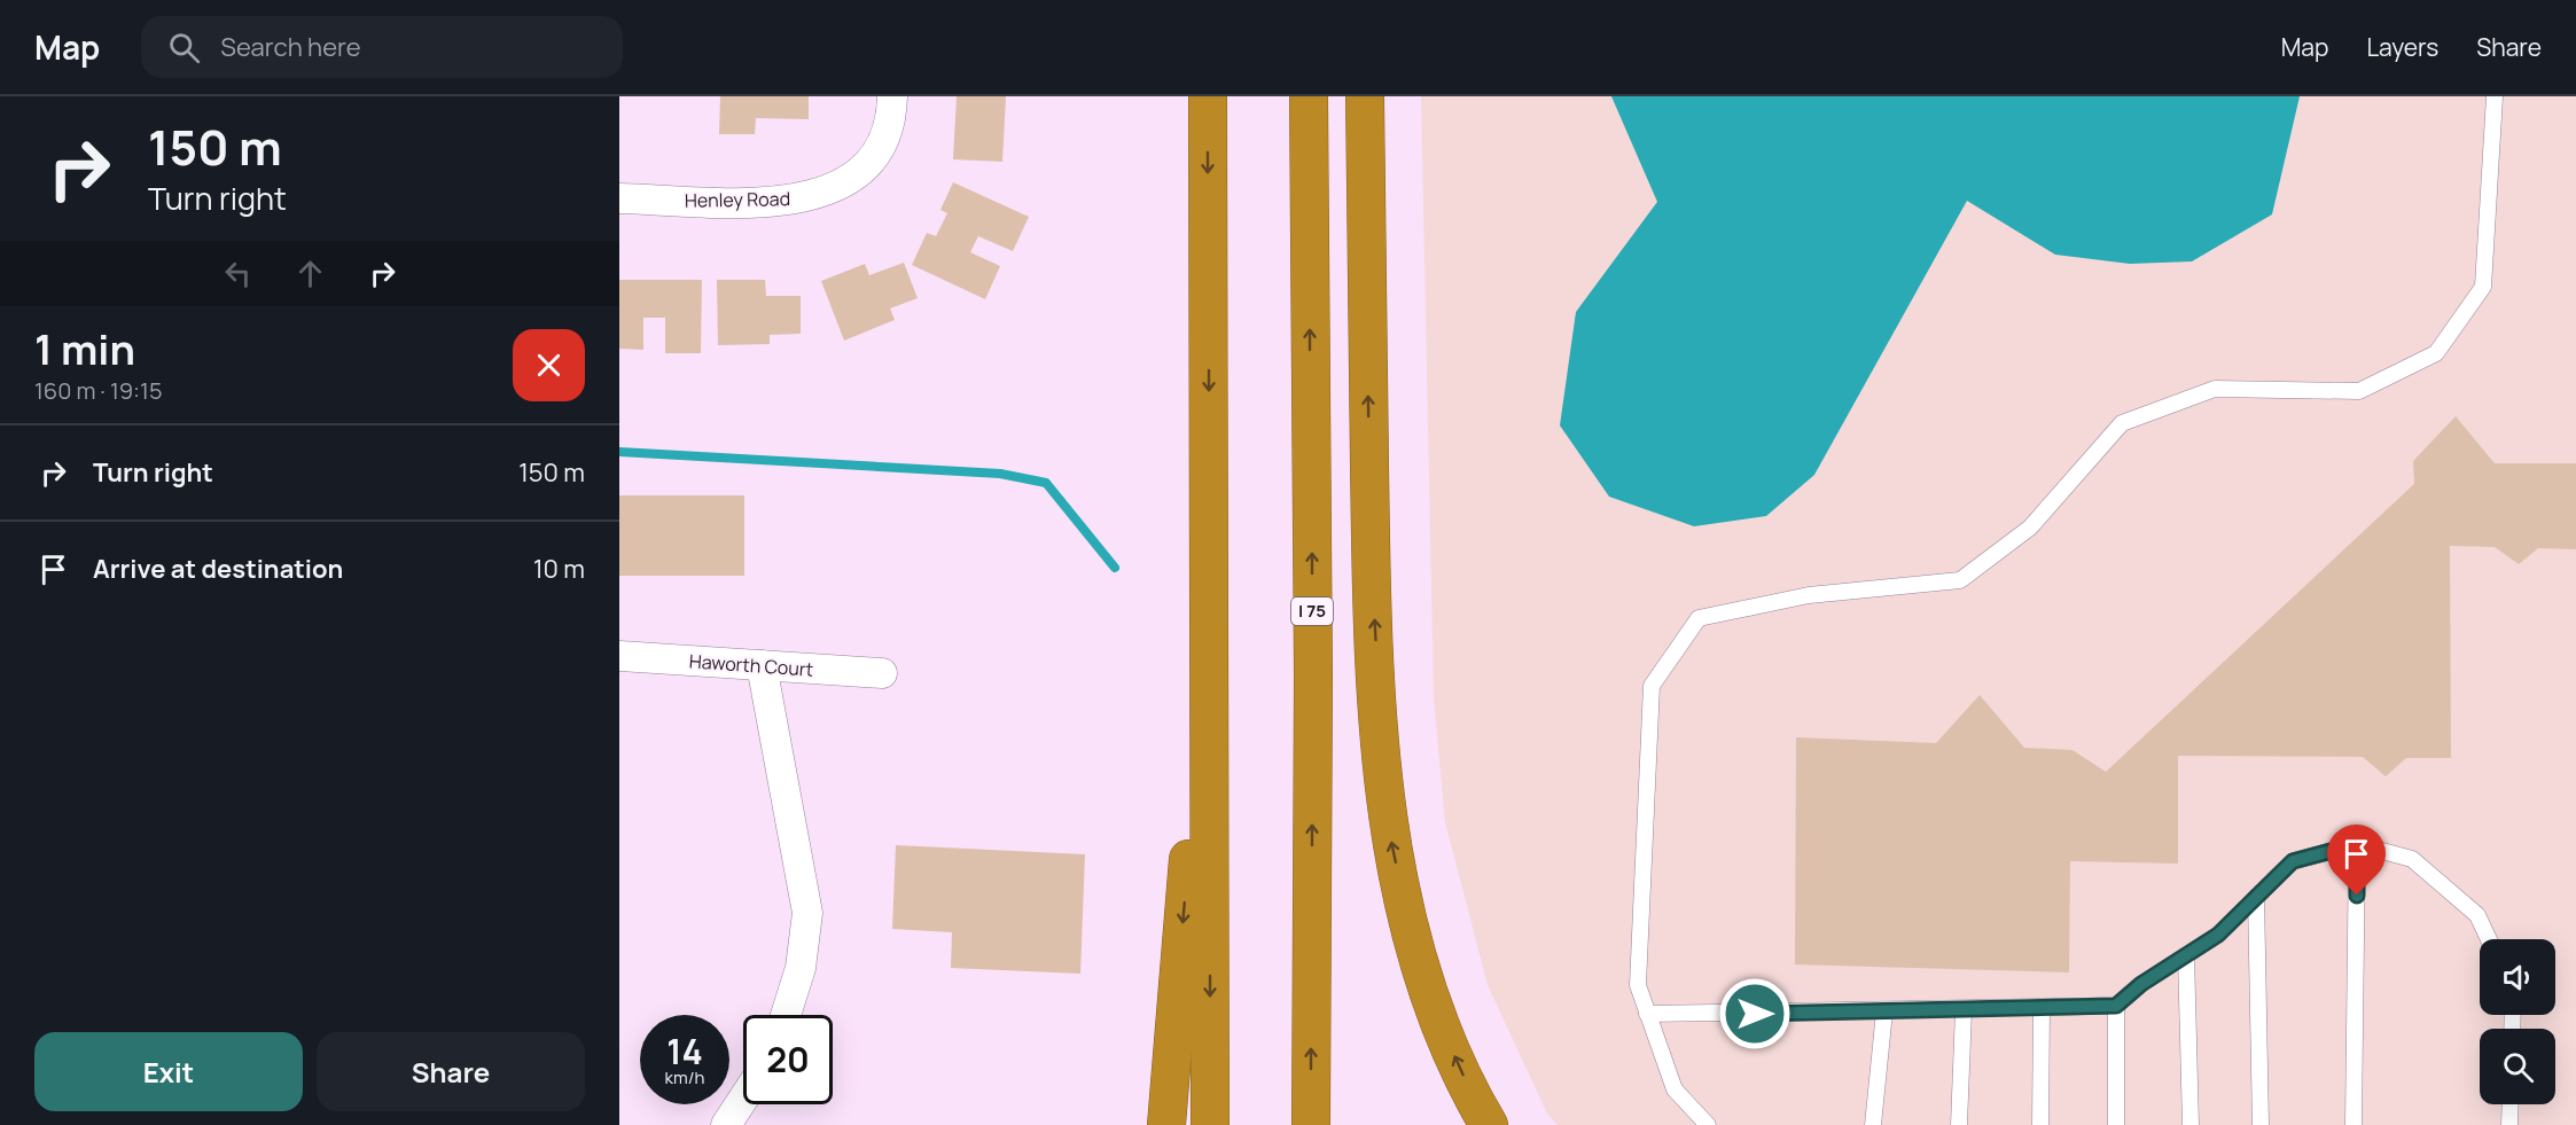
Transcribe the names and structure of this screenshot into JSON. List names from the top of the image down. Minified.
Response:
{"streets":{"highway":["I 75"],"street":["Henley Road","Haworth Court"]},"page":{"header":"Map","search":"Search here","nav":["Map","Layers","Share"],"turn":["150 m","Turn right"],"heading":["1 min","160 m · 19:15"],"list":[{"name":"Turn right","value":"150 m"},{"name":"Arrive at destination","value":"10 m"}],"speed":"14 km/h","limit":"20","buttons":["Exit","Share"]}}
